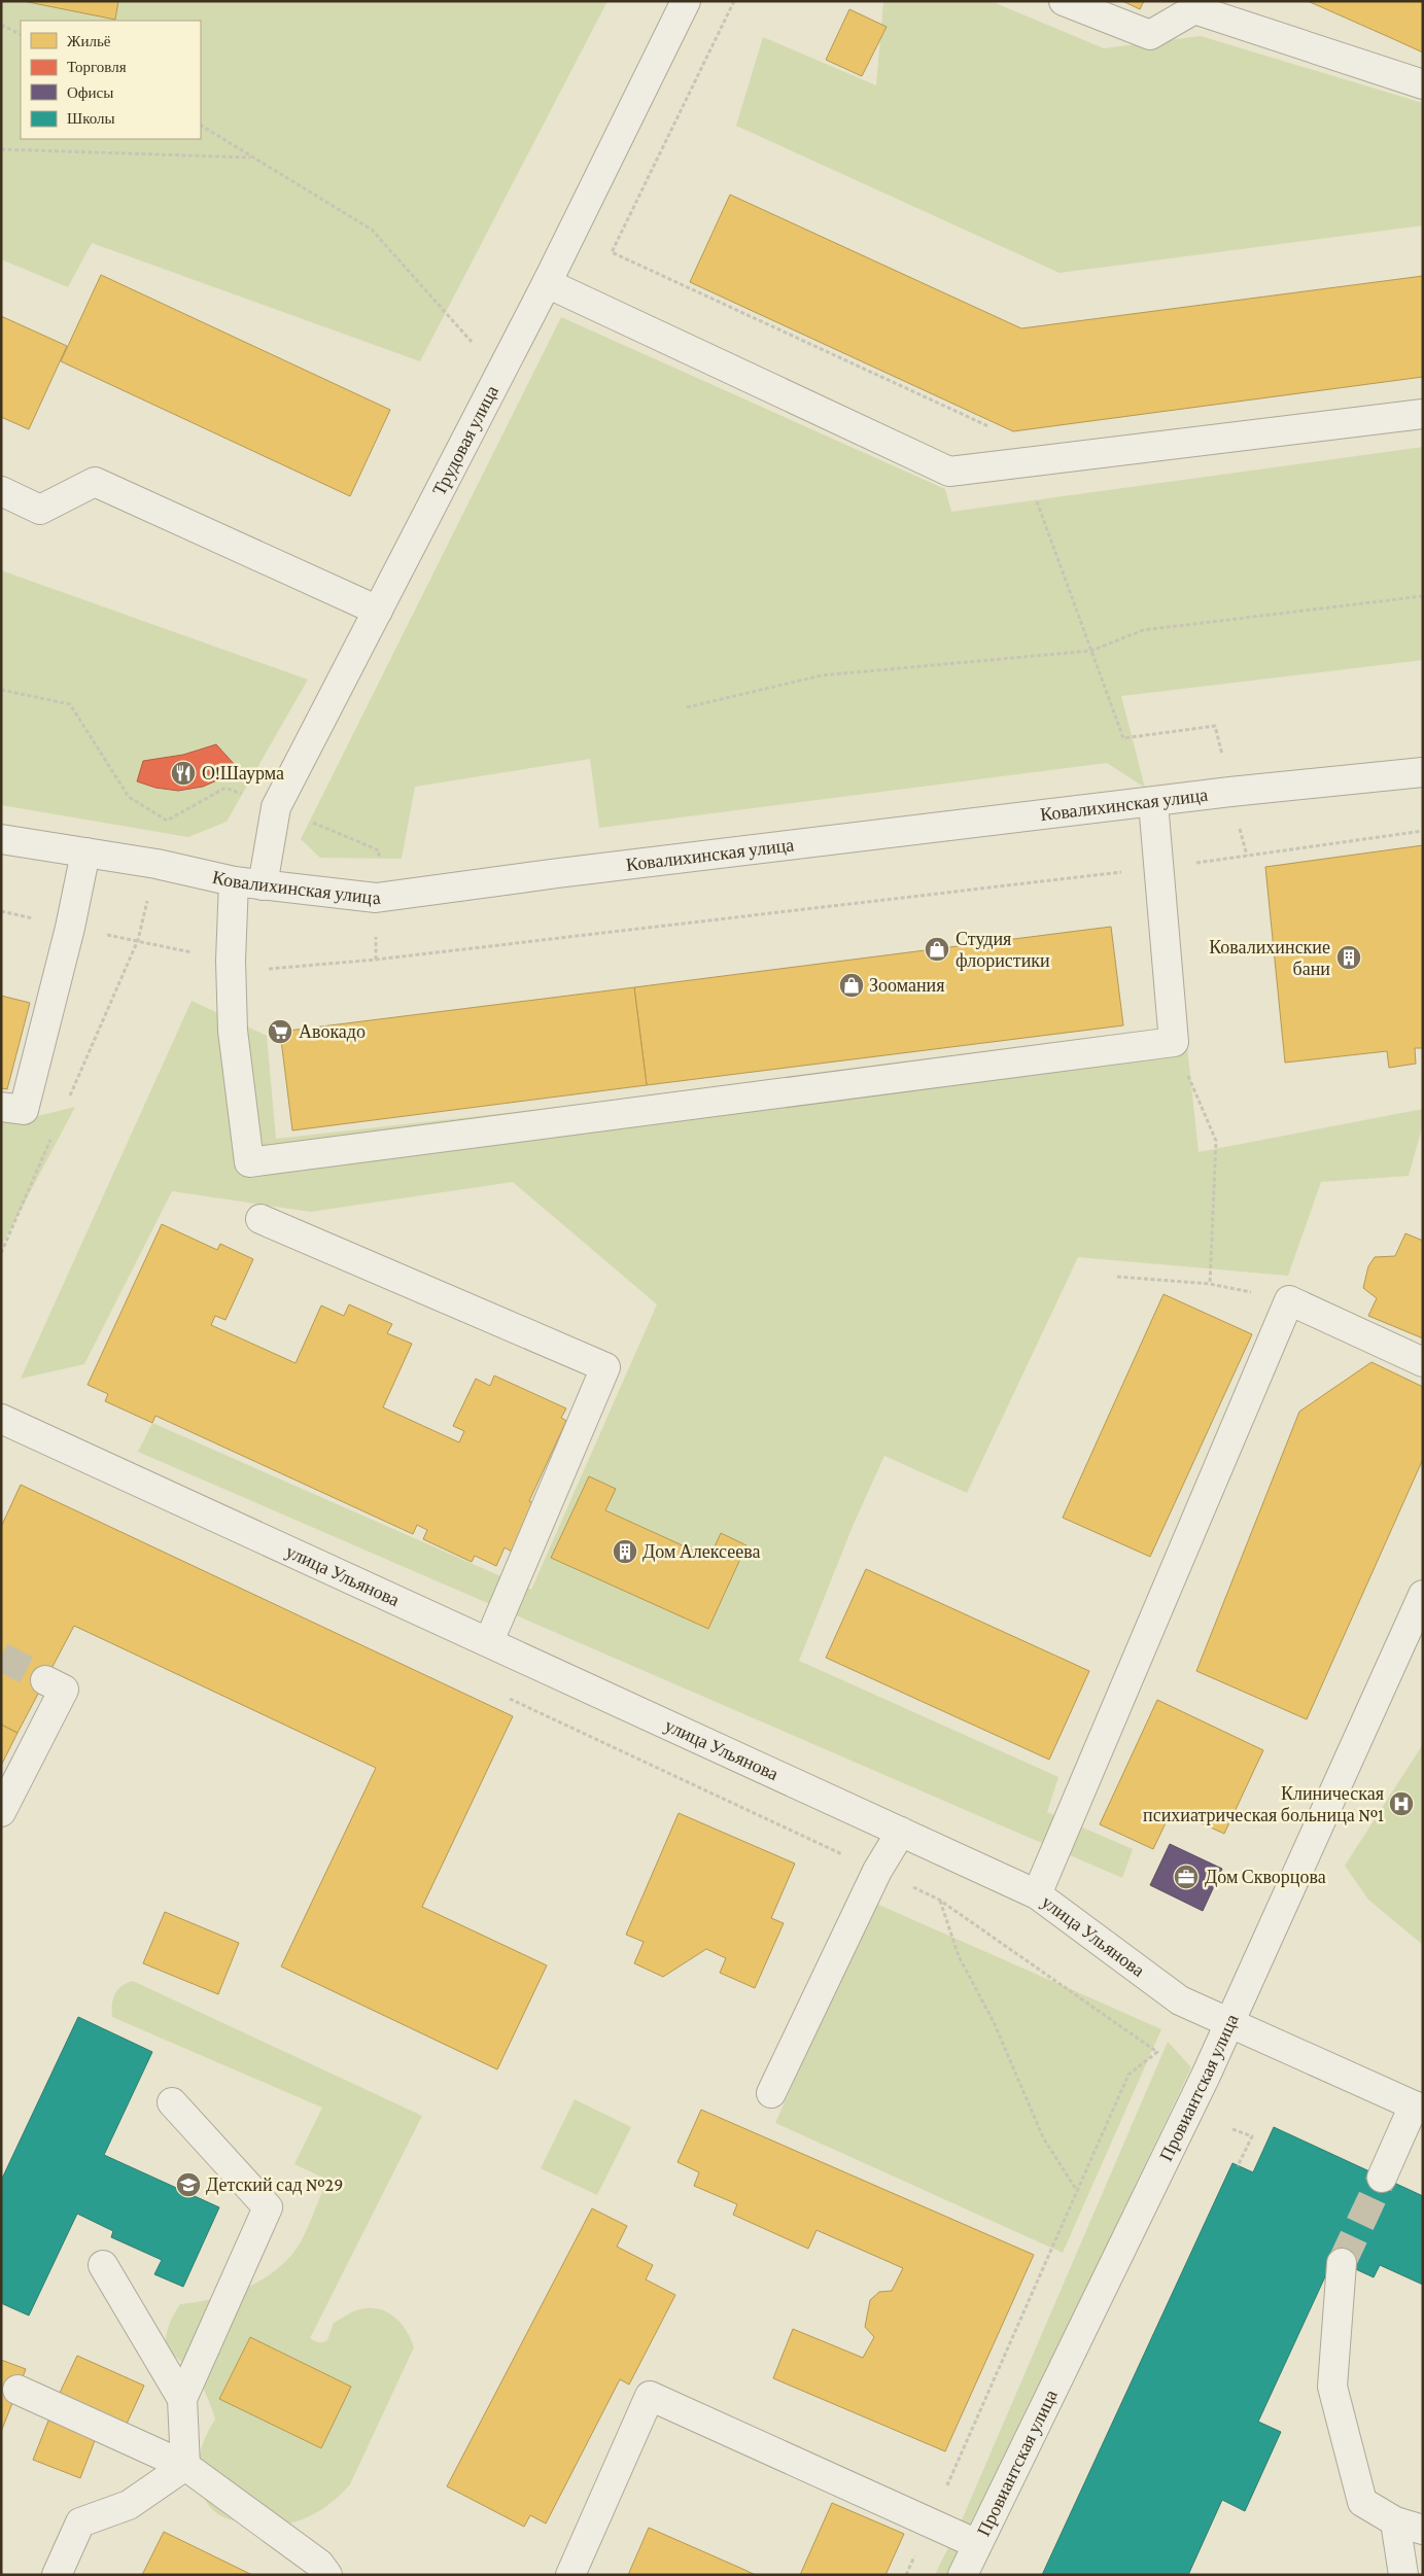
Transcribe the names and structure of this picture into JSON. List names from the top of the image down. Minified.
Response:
{"streets":{"street":["Трудовая улица","Ковалихинская улица","улица Ульянова","Провиантская улица"]},"crossings":[["Трудовая улица","Ковалихинская улица"],["улица Ульянова","Провиантская улица"]],"places":{"restaurant":["О!Шаурма"],"shop":["Студия флористики","Зоомания"],"building":["Ковалихинские бани","Дом Алексеева"],"supermarket":["Авокадо"],"hospital":["Клиническая психиатрическая больница №1"],"office":["Дом Скворцова"],"school or university":["Детский сад №29"]},"legend":["Жильё","Торговля","Офисы","Школы"]}
